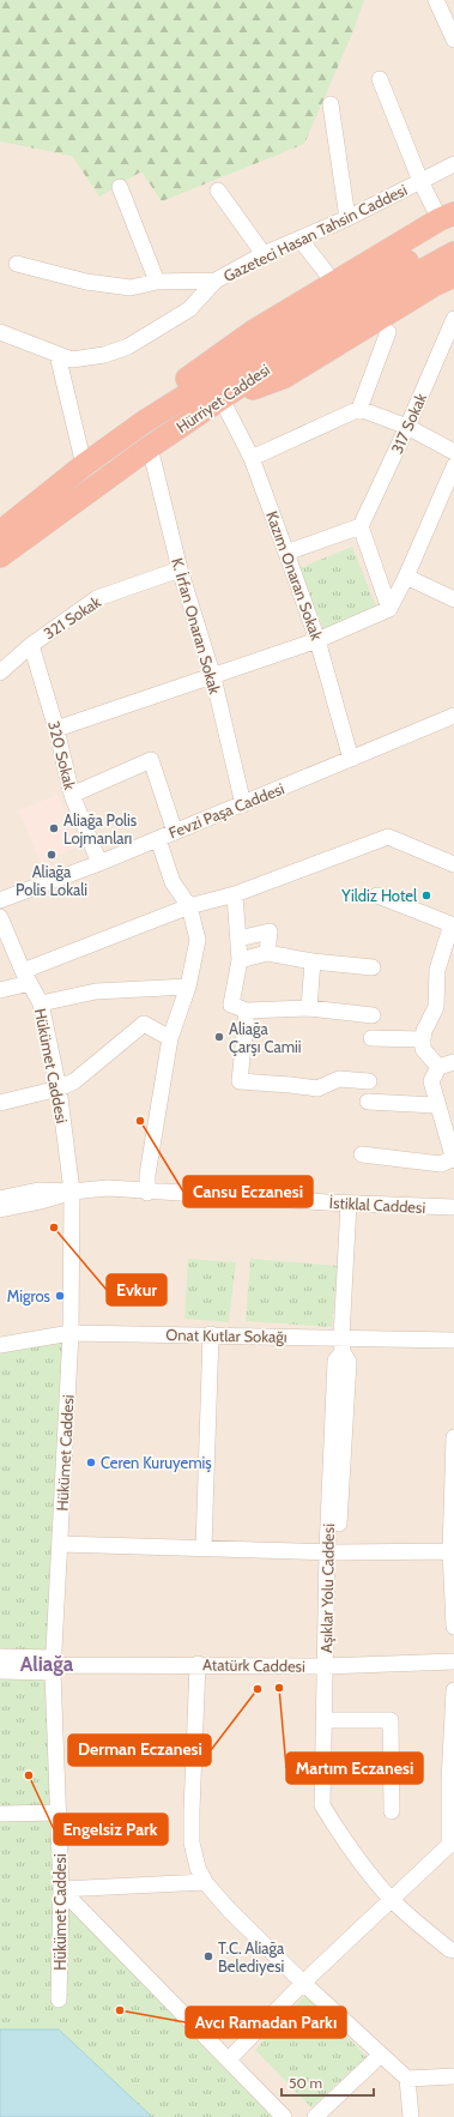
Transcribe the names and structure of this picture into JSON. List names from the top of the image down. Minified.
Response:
{"streets":{"highway":["Hürriyet Caddesi"],"street":["Gazeteci Hasan Tahsin Caddesi","317 Sokak","Kazım Onaran Sokak","321 Sokak","K. İrfan Onaran Sokak","320 Sokak","Fevzi Paşa Caddesi","Hükümet Caddesi","İstiklal Caddesi","Onat Kutlar Sokağı","Aşıklar Yolu Caddesi","Atatürk Caddesi"]},"crossings":[["Hürriyet Caddesi","Kazım Onaran Sokak"],["Hürriyet Caddesi","K. İrfan Onaran Sokak"],["Kazım Onaran Sokak","Fevzi Paşa Caddesi"],["321 Sokak","K. İrfan Onaran Sokak"],["321 Sokak","320 Sokak"],["K. İrfan Onaran Sokak","Fevzi Paşa Caddesi"],["320 Sokak","Fevzi Paşa Caddesi"],["Hükümet Caddesi","İstiklal Caddesi"],["Hükümet Caddesi","Onat Kutlar Sokağı"],["Hükümet Caddesi","Atatürk Caddesi"],["İstiklal Caddesi","Aşıklar Yolu Caddesi"],["Onat Kutlar Sokağı","Aşıklar Yolu Caddesi"],["Aşıklar Yolu Caddesi","Atatürk Caddesi"]],"districts":["Aliağa"],"places":["Aliağa Polis Lojmanları","Aliağa Polis Lokali","Yildiz Hotel","Aliağa Çarşı Camii","Cansu Eczanesi","Evkur","Migros","Ceren Kuruyemiş","Martım Eczanesi","Derman Eczanesi","Engelsiz Park","T.C. Aliağa Belediyesi","Avcı Ramadan Parkı"],"scale_bar":"50 m"}
